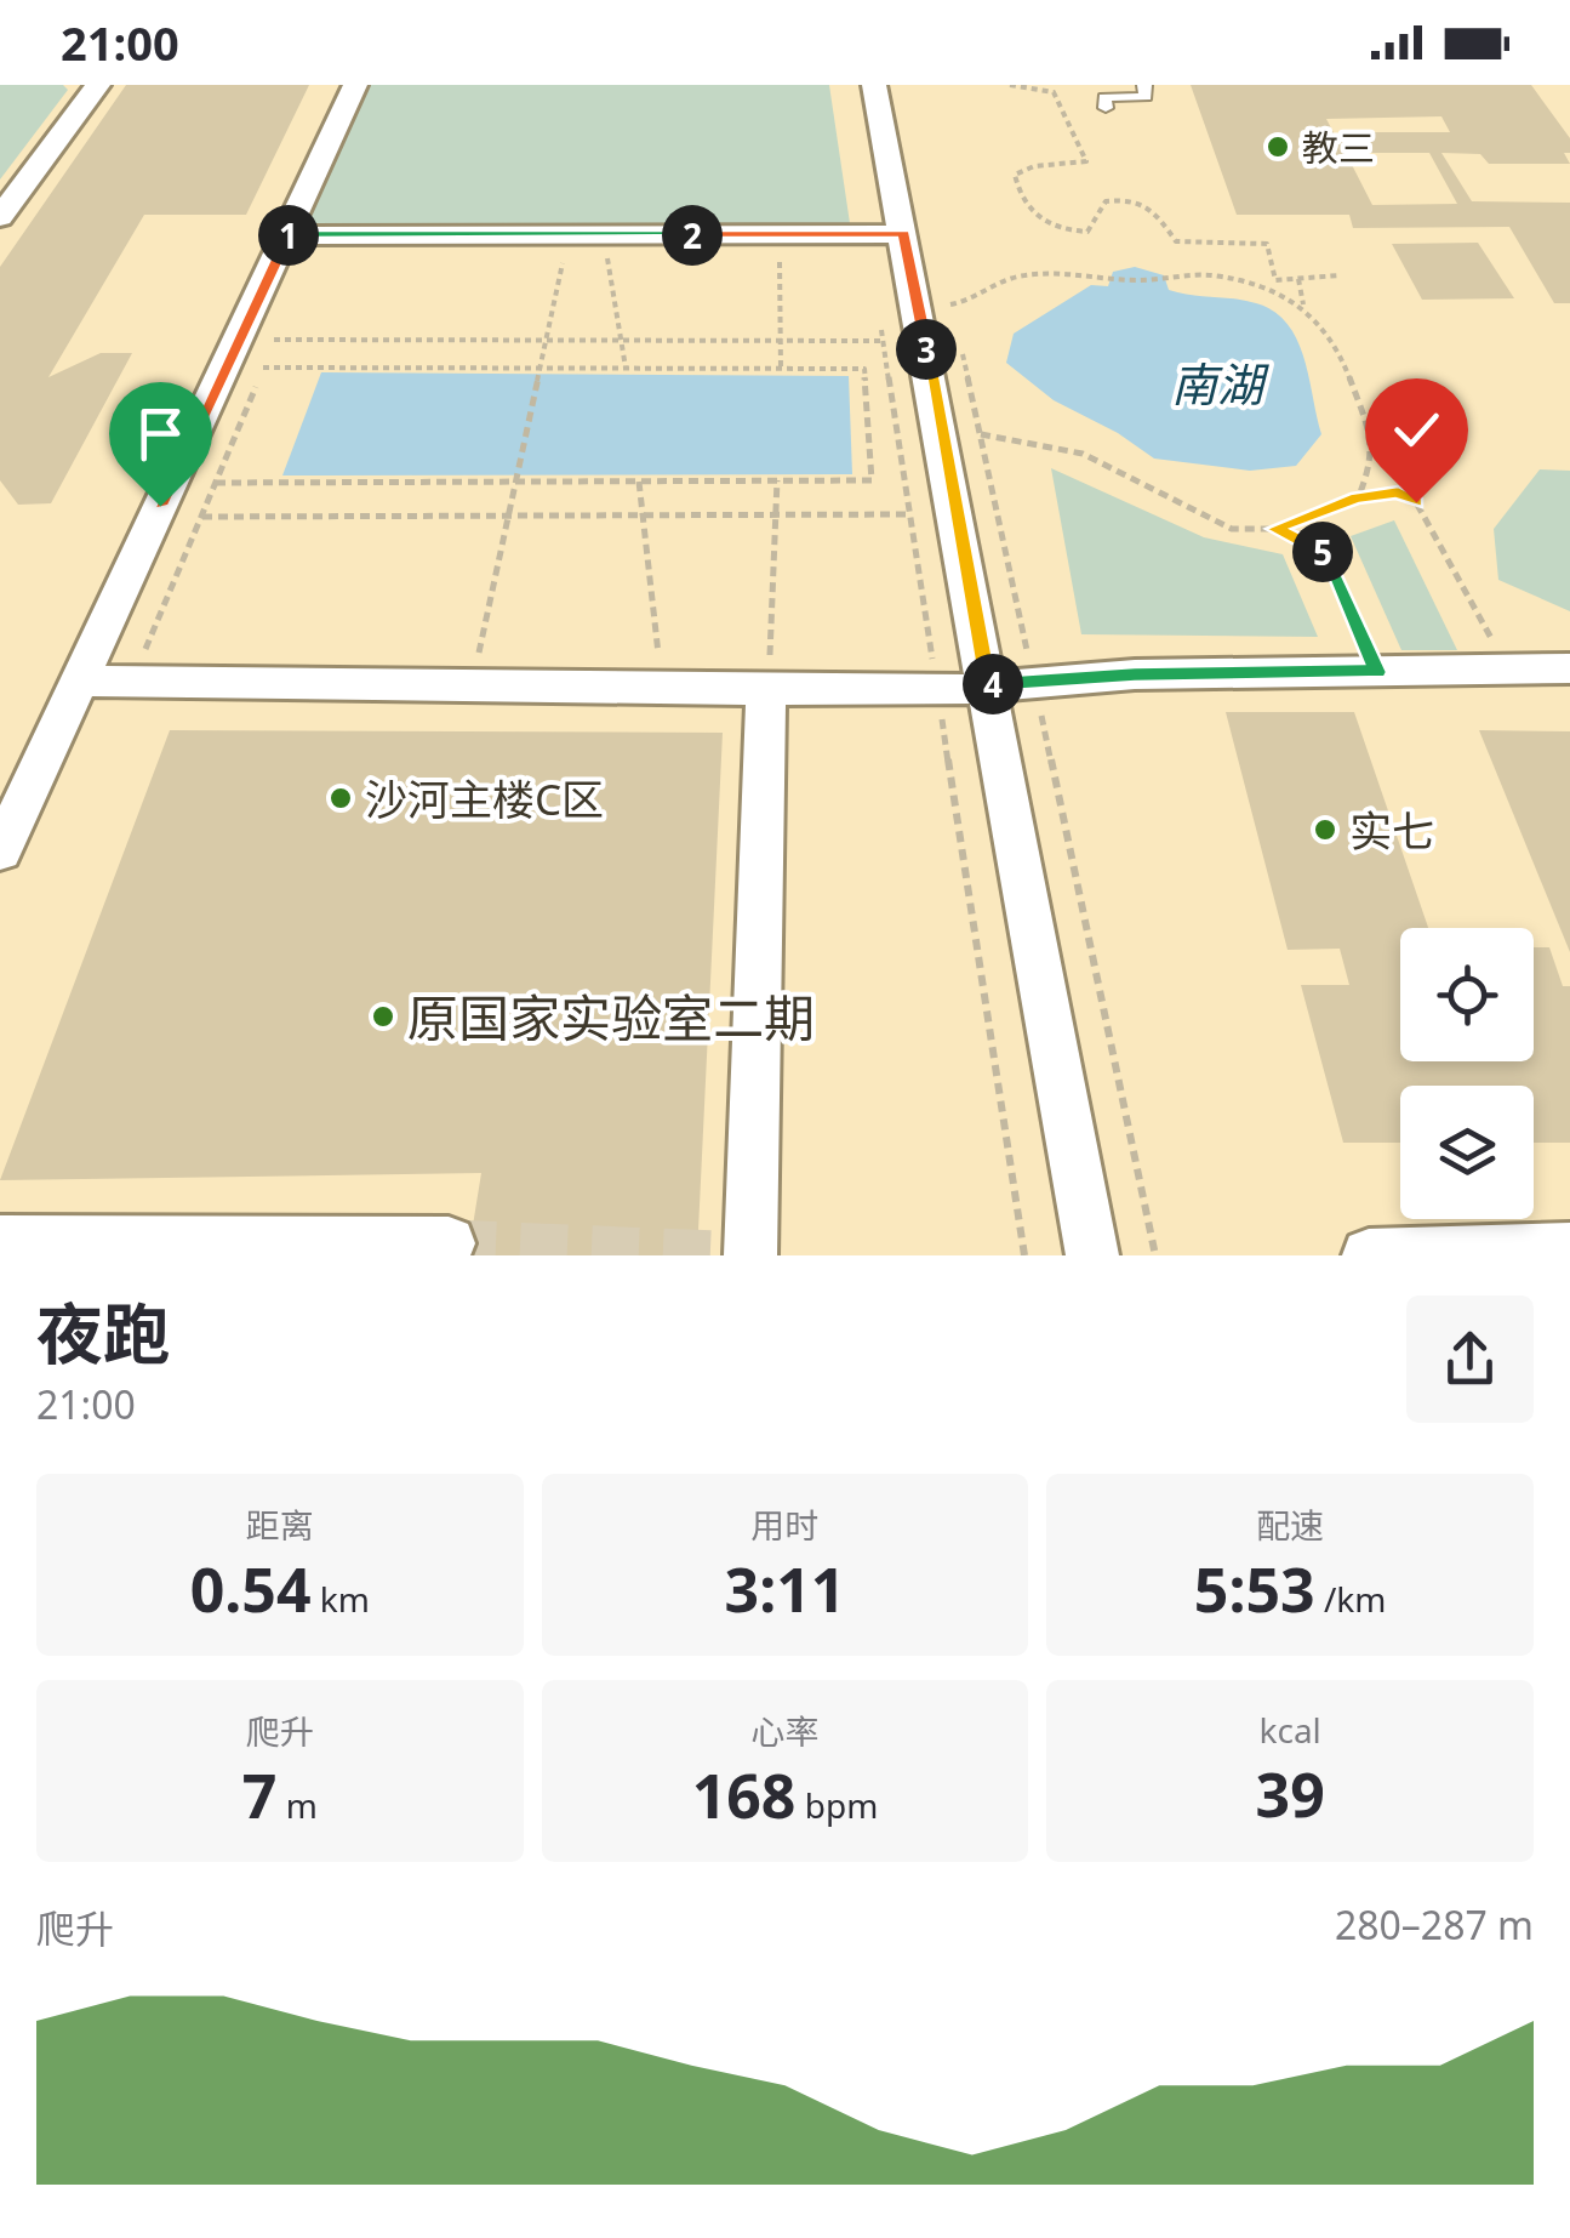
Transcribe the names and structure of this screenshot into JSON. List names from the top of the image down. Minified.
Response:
{"water":["南湖"],"places":["教三","沙河主楼C区","实七","原国家实验室二期"],"page":{"status":"21:00","pins":["1","2","3","5","4"],"heading":["夜跑","21:00"],"stats":[["距离","0.54 km"],["用时","3:11"],["配速","5:53 /km"],["爬升","7 m"],["心率","168 bpm"],["kcal","39"]],"chart":["爬升","280–287 m"]}}
